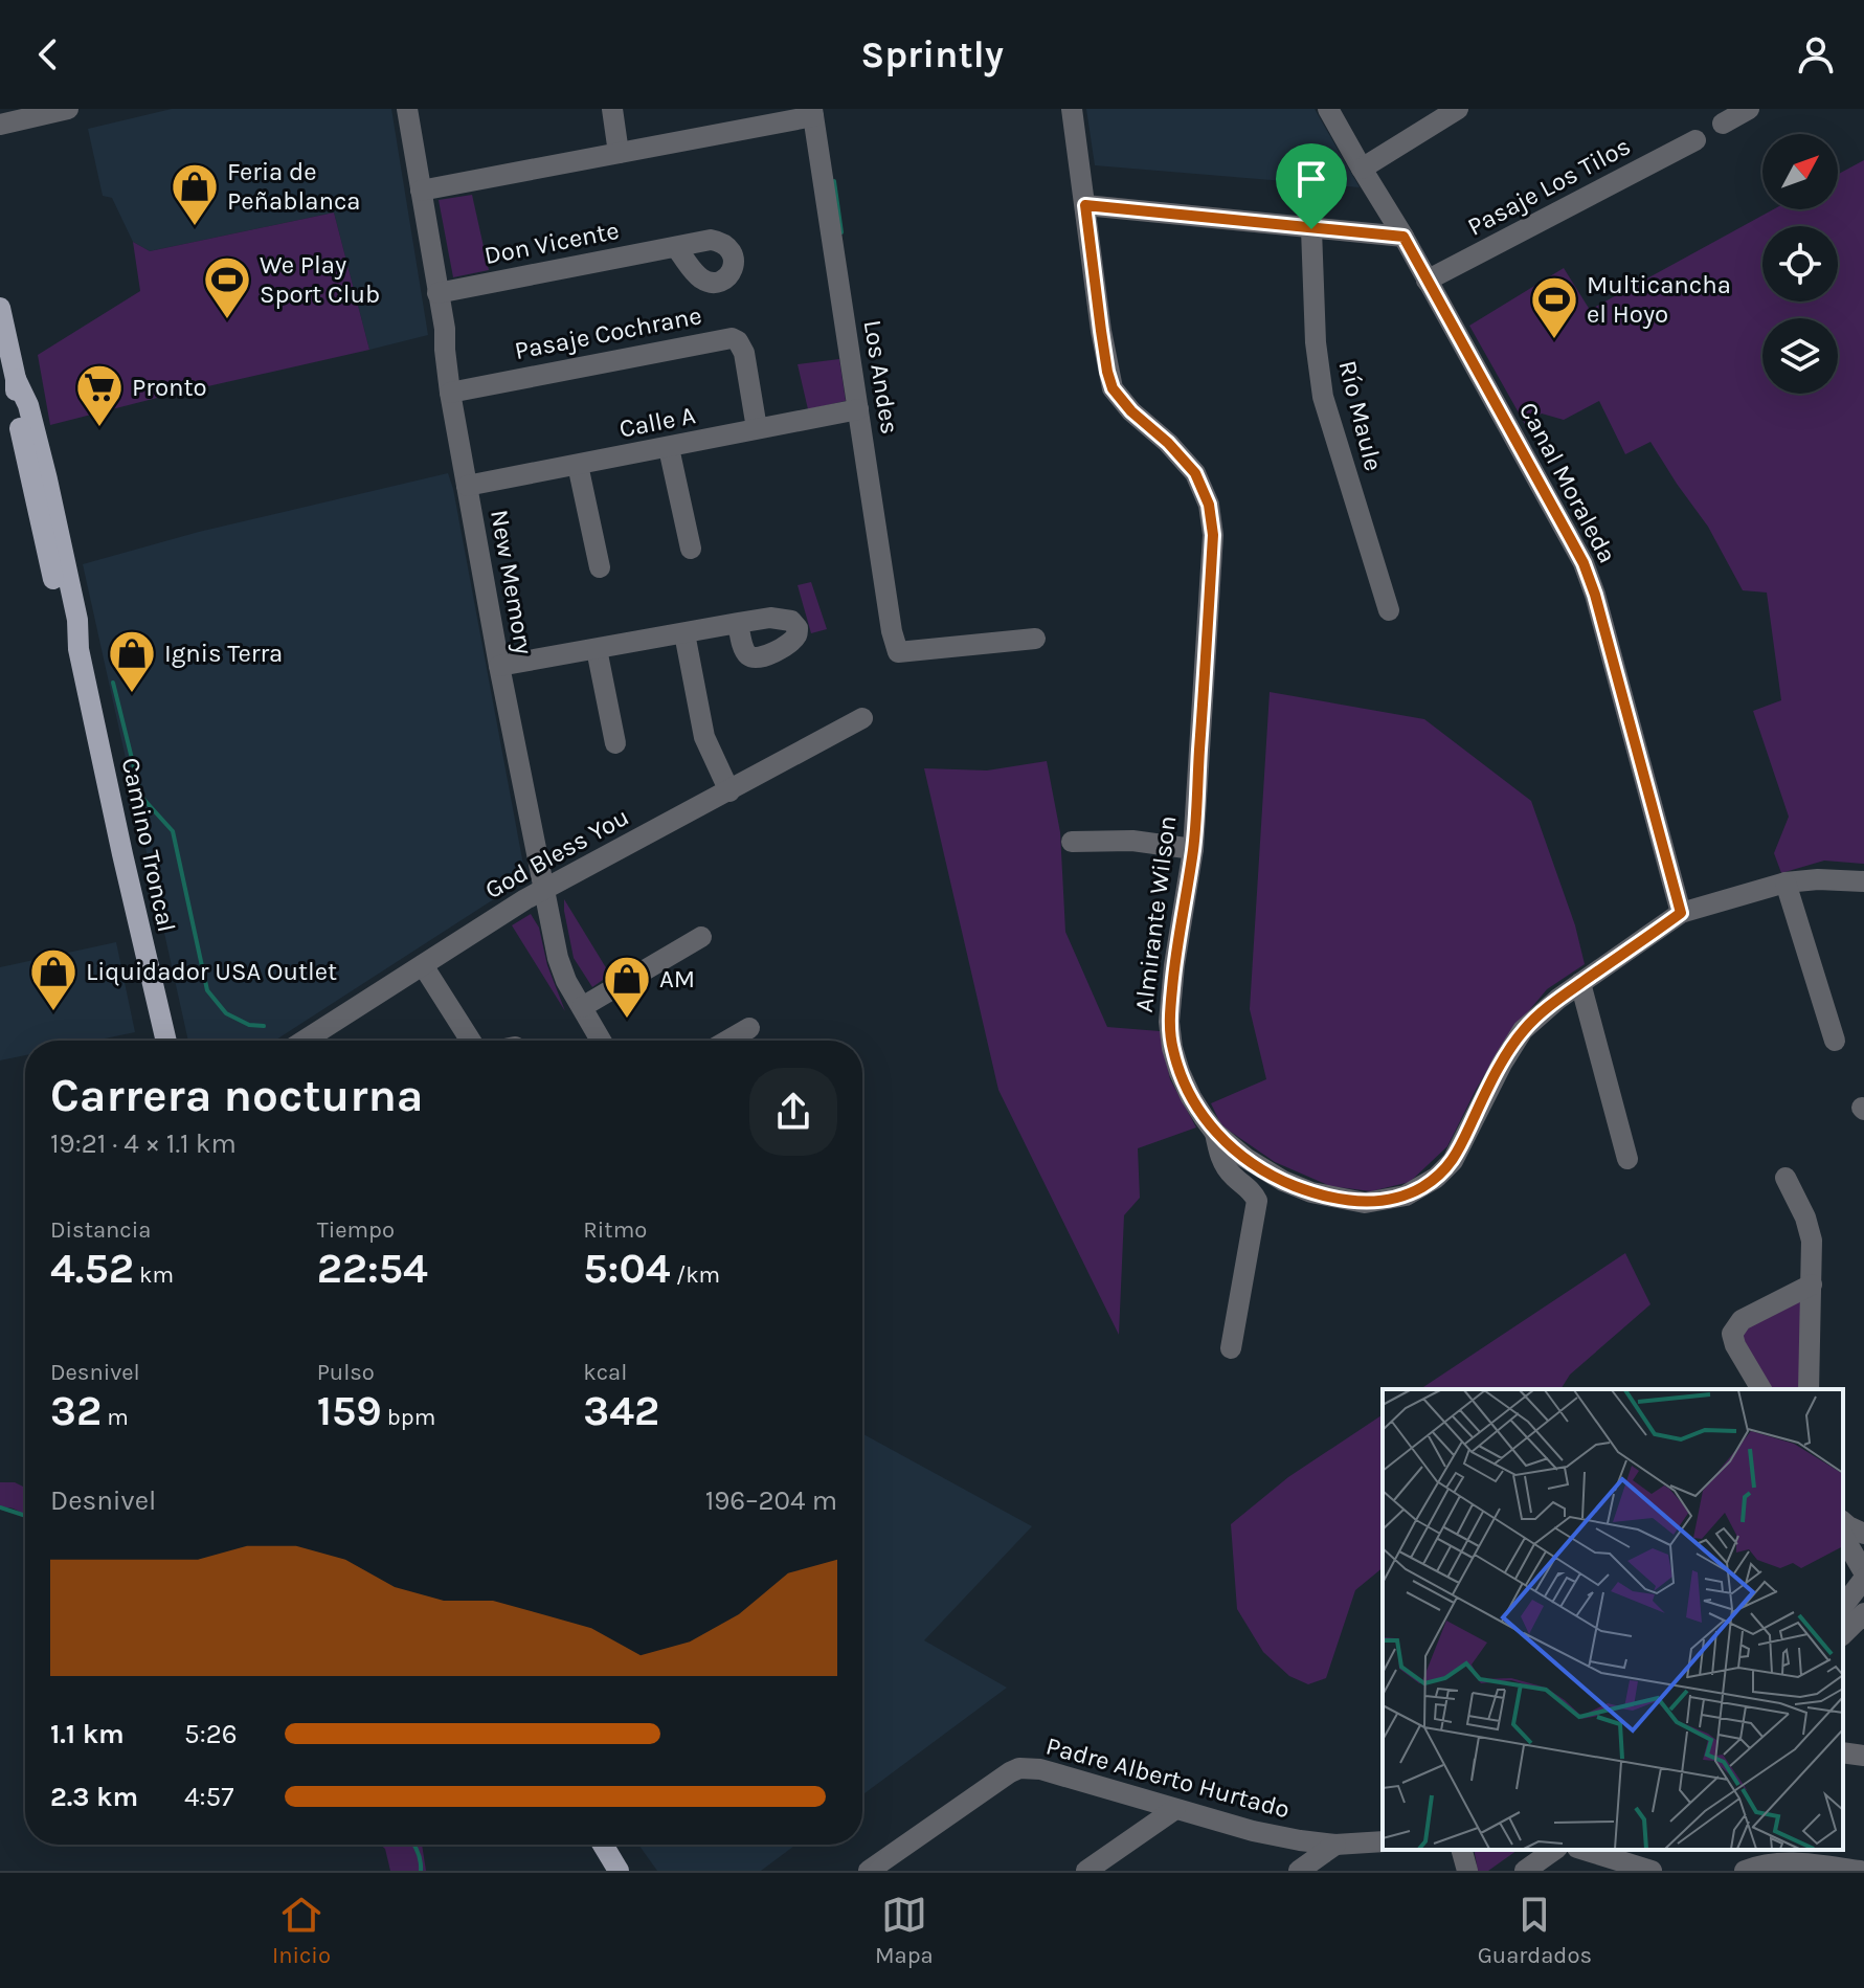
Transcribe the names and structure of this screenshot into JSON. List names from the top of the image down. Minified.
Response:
{"streets":{"main road":["Camino Troncal"],"street":["Pasaje Los Tilos","Don Vicente","Pasaje Cochrane","Los Andes","Río Maule","Calle A","Canal Moraleda","New Memory","God Bless You","Almirante Wilson","Padre Alberto Hurtado"]},"crossings":[["Pasaje Los Tilos","Canal Moraleda"],["Don Vicente","New Memory"],["Pasaje Cochrane","Calle A"],["Pasaje Cochrane","New Memory"],["Los Andes","Calle A"],["Calle A","New Memory"],["Canal Moraleda","Almirante Wilson"],["New Memory","God Bless You"]],"places":{"shop":["Feria de Peñablanca","Ignis Terra","Liquidador USA Outlet","AM"],"sports":["We Play Sport Club","Multicancha el Hoyo"],"supermarket":["Pronto"]},"north":"top right","page":{"header":"Sprintly","heading":["Carrera nocturna","19:21 · 4 × 1.1 km"],"stats":[["Distancia","4.52 km"],["Tiempo","22:54"],["Ritmo","5:04 /km"],["Desnivel","32 m"],["Pulso","159 bpm"],["kcal","342"]],"chart":["Desnivel","196–204 m"],"list":[{"name":"1.1 km","note":"5:26"},{"name":"2.3 km","note":"4:57"}],"tabs":["Inicio","Mapa","Guardados"]}}
